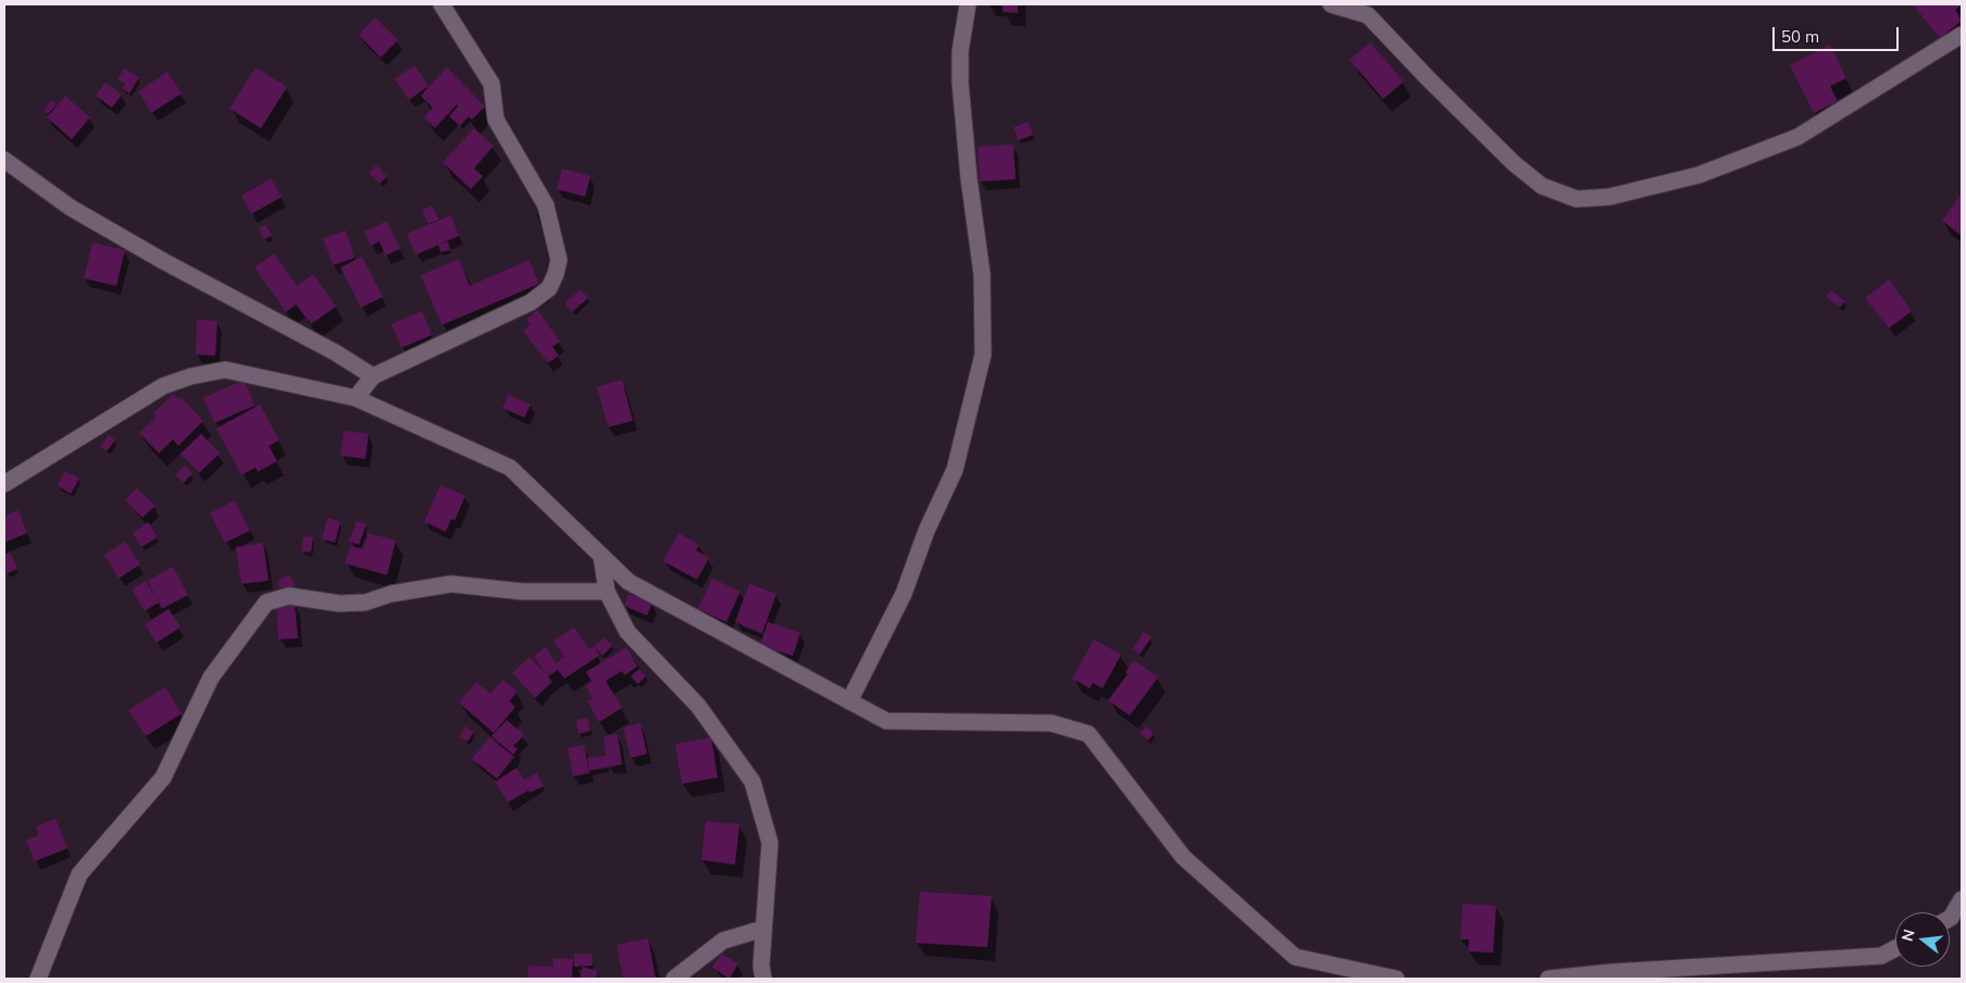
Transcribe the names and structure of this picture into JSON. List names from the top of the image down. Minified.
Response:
{"scale_bar":"50 m","north":"left"}
